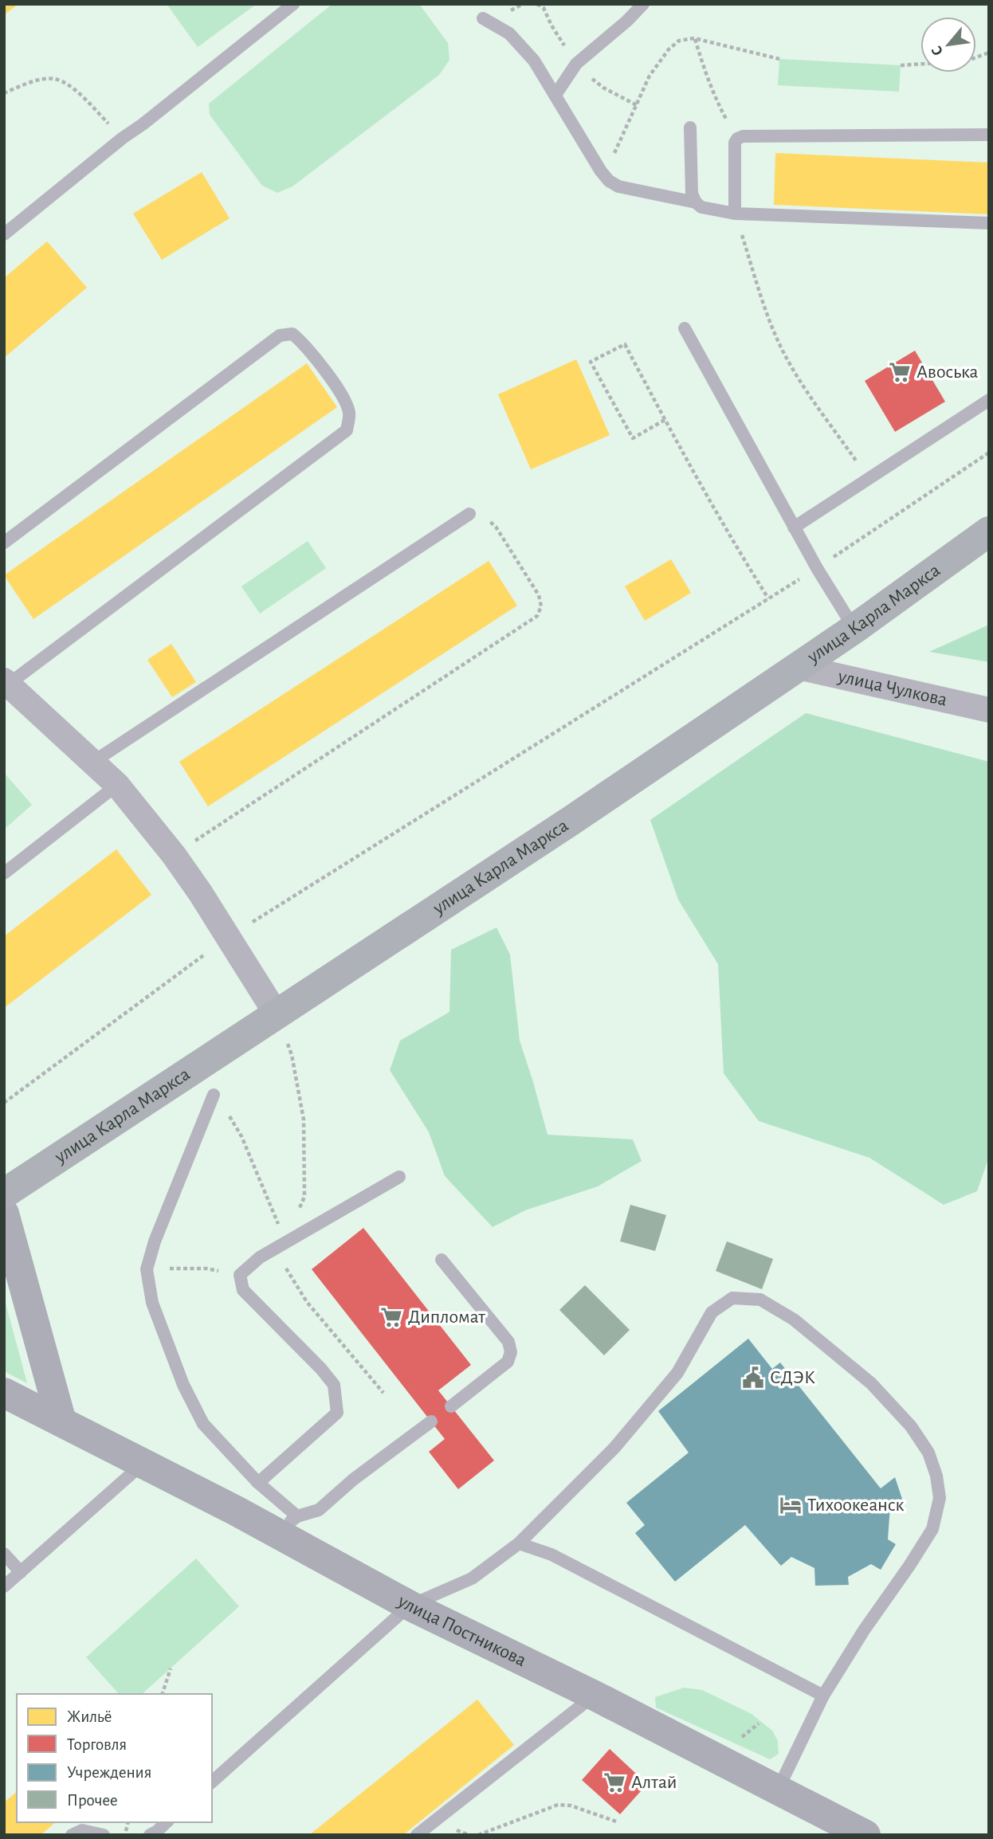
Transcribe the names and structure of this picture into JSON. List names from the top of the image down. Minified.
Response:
{"streets":{"highway":["улица Карла Маркса"],"main road":["улица Постникова"],"street":["улица Чулкова"]},"crossings":[["улица Карла Маркса","улица Чулкова"]],"places":{"supermarket":["Авоська","Дипломат","Алтай"],"public building":["СДЭК"],"hotel":["Тихоокеанск"]},"legend":["Жильё","Торговля","Учреждения","Прочее"],"north":"bottom left"}
